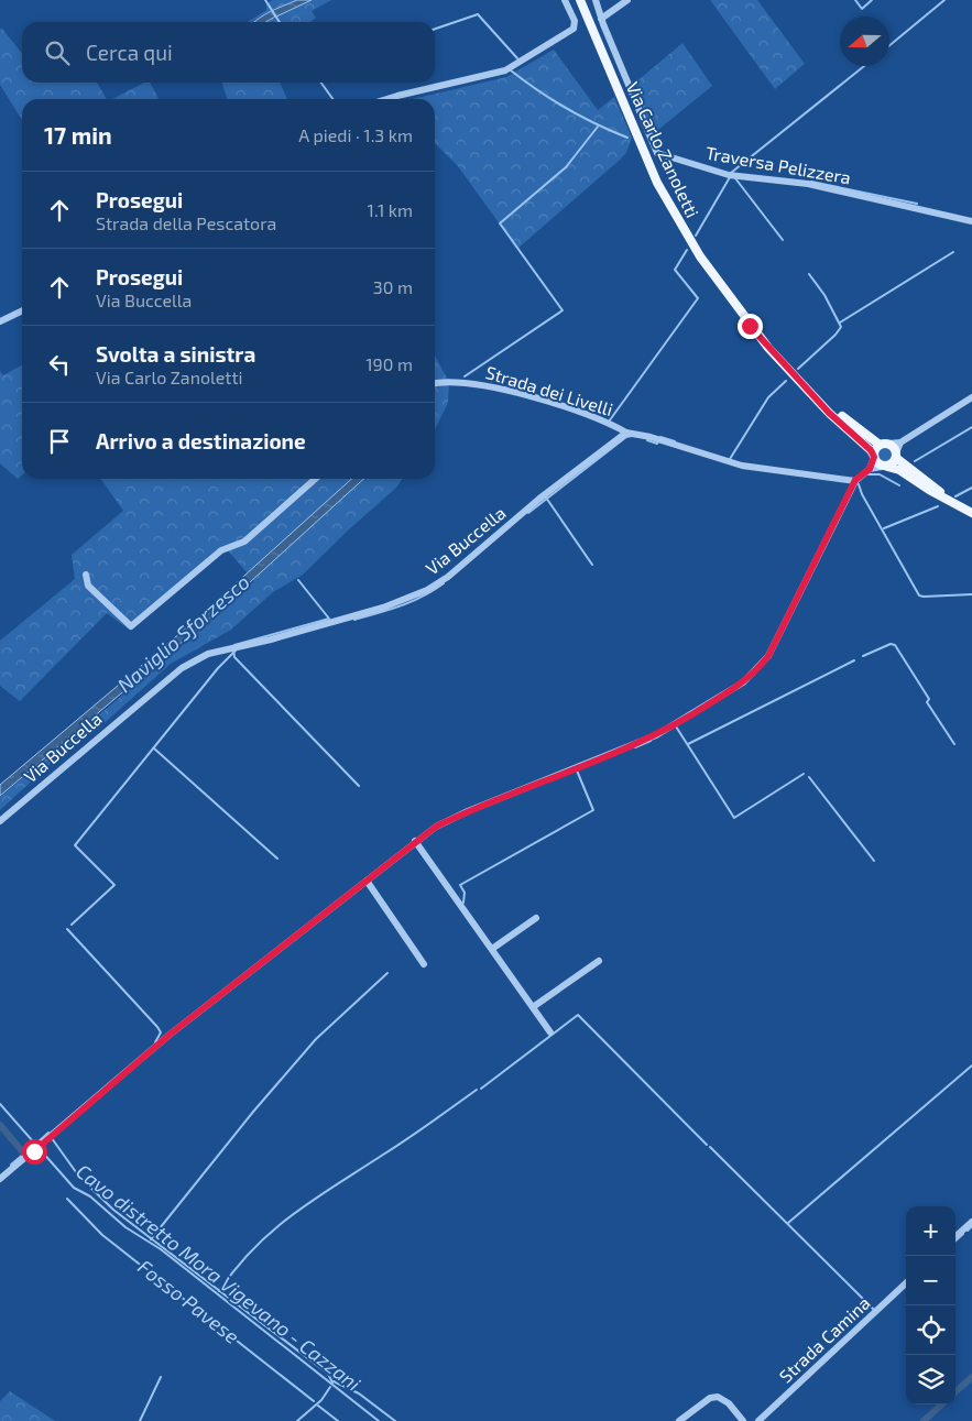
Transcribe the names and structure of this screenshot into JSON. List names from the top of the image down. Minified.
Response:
{"streets":{"main road":["Via Carlo Zanoletti"],"street":["Traversa Pelizzera","Strada dei Livelli","Via Buccella","Strada Camina"]},"crossings":[["Strada dei Livelli","Via Buccella"]],"water":["Naviglio Sforzesco","Cavo distretto Mora Vigevano - Cazzani","Fosso Pavese"],"north":"left","page":{"search":"Cerca qui","heading":["17 min","A piedi · 1.3 km"],"list":[["Prosegui","Strada della Pescatora","1.1 km"],["Prosegui","Via Buccella","30 m"],["Svolta a sinistra","Via Carlo Zanoletti","190 m"],"Arrivo a destinazione"],"map_buttons":["+","−"]}}
